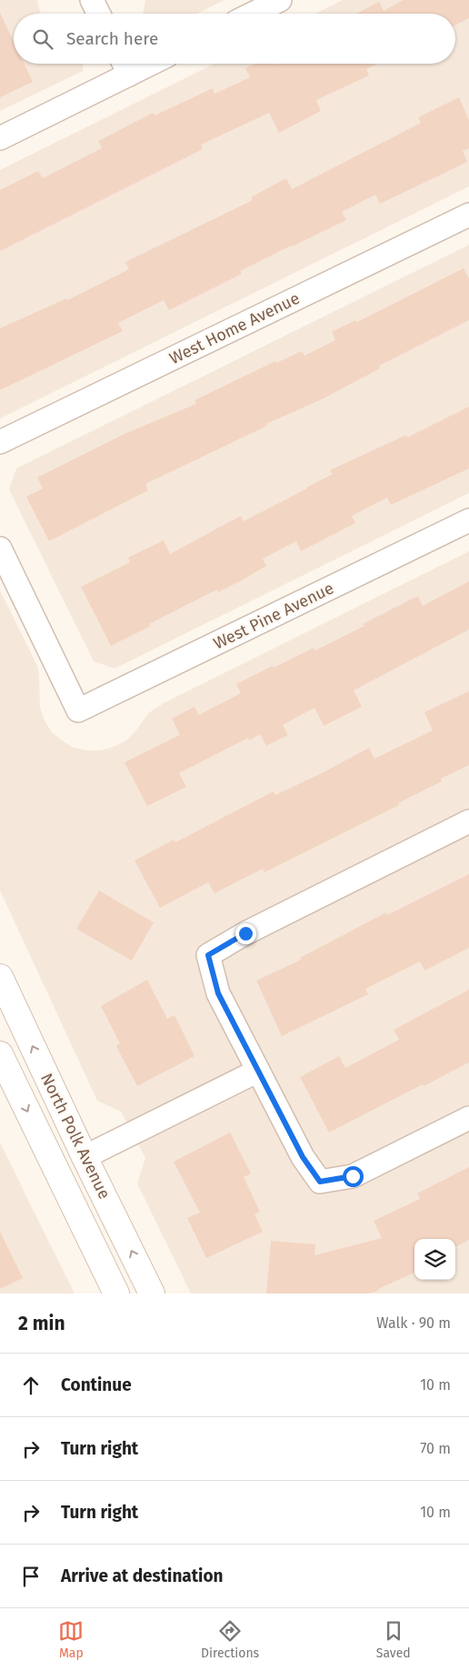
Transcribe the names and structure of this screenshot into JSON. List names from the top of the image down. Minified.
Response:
{"streets":{"main road":["North Polk Avenue"],"street":["West Home Avenue","West Pine Avenue"]},"page":{"search":"Search here","heading":["2 min","Walk · 90 m"],"list":[["Continue","10 m"],["Turn right","70 m"],["Turn right","10 m"],"Arrive at destination"],"nav":["Map","Directions","Saved"]}}
